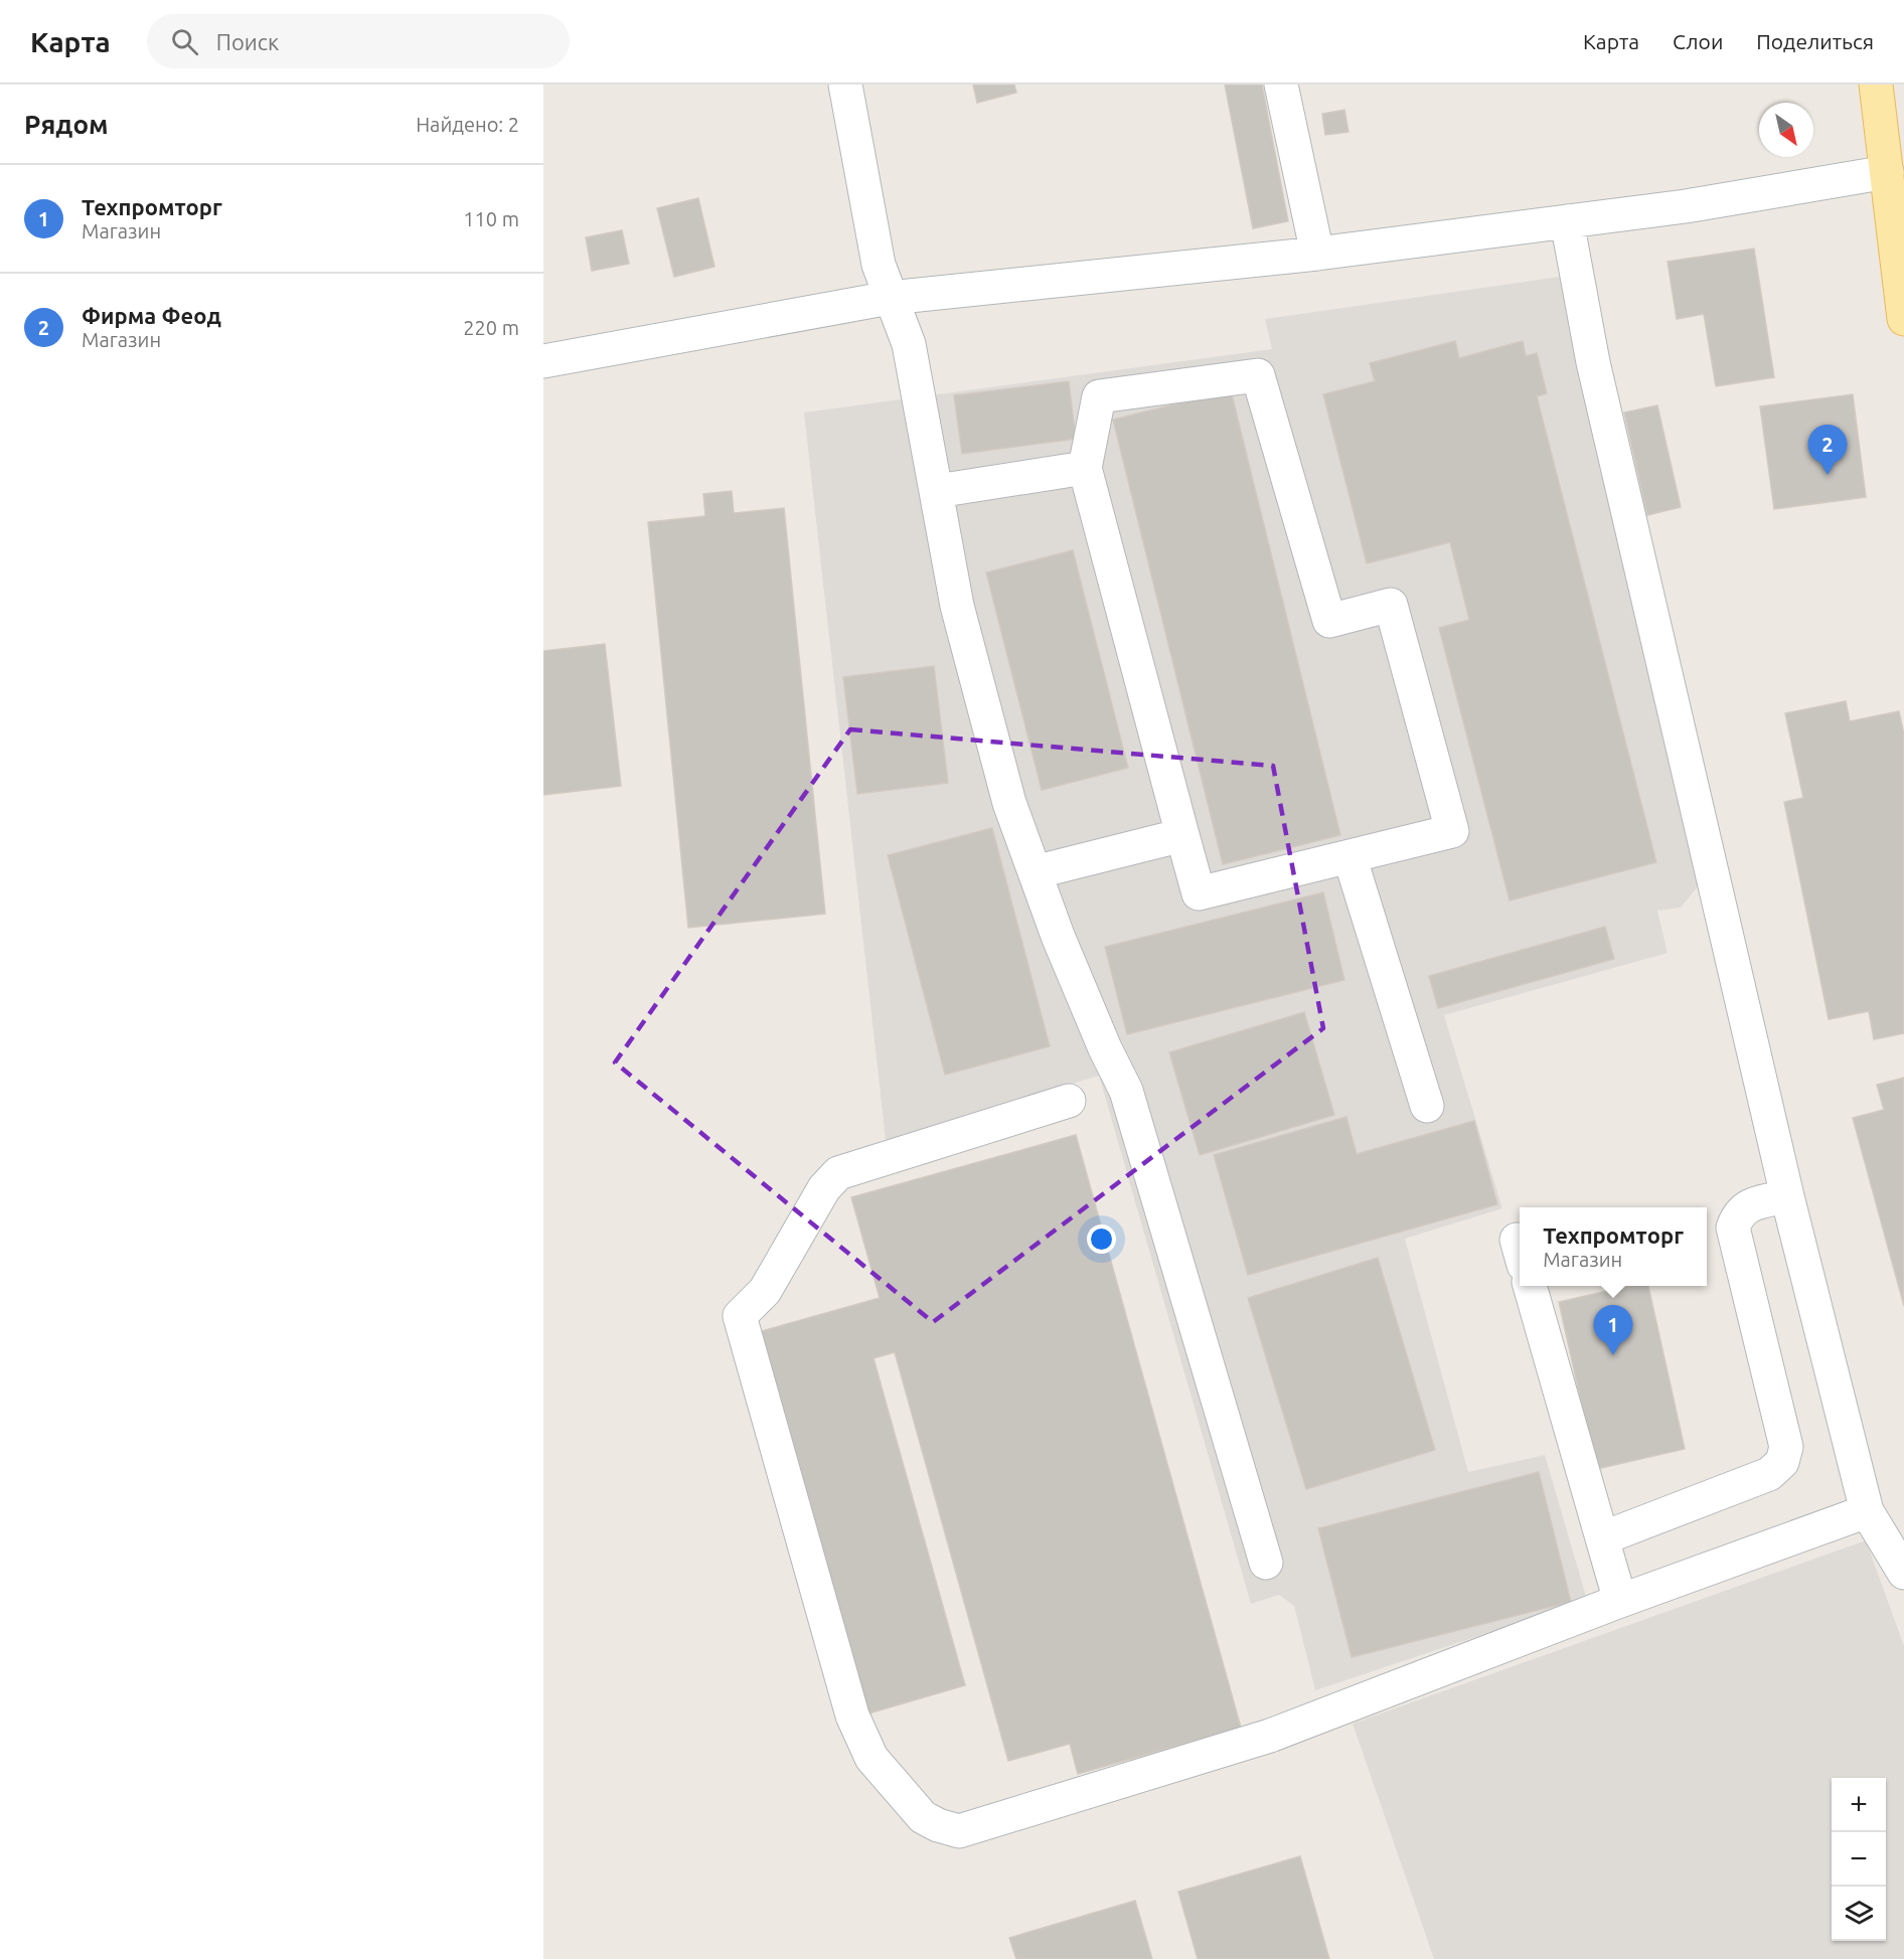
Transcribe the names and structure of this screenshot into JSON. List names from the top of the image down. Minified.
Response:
{"north":"bottom right","page":{"header":"Карта","search":"Поиск","nav":["Карта","Слои","Поделиться"],"heading":["Рядом","Найдено: 2"],"list":[{"mark":"1","name":"Техпромторг","note":"Магазин","value":"110 m"},{"mark":"2","name":"Фирма Феод","note":"Магазин","value":"220 m"}],"pins":["2","1"],"popup":["Техпромторг","Магазин"],"map_buttons":["+","−"]}}
